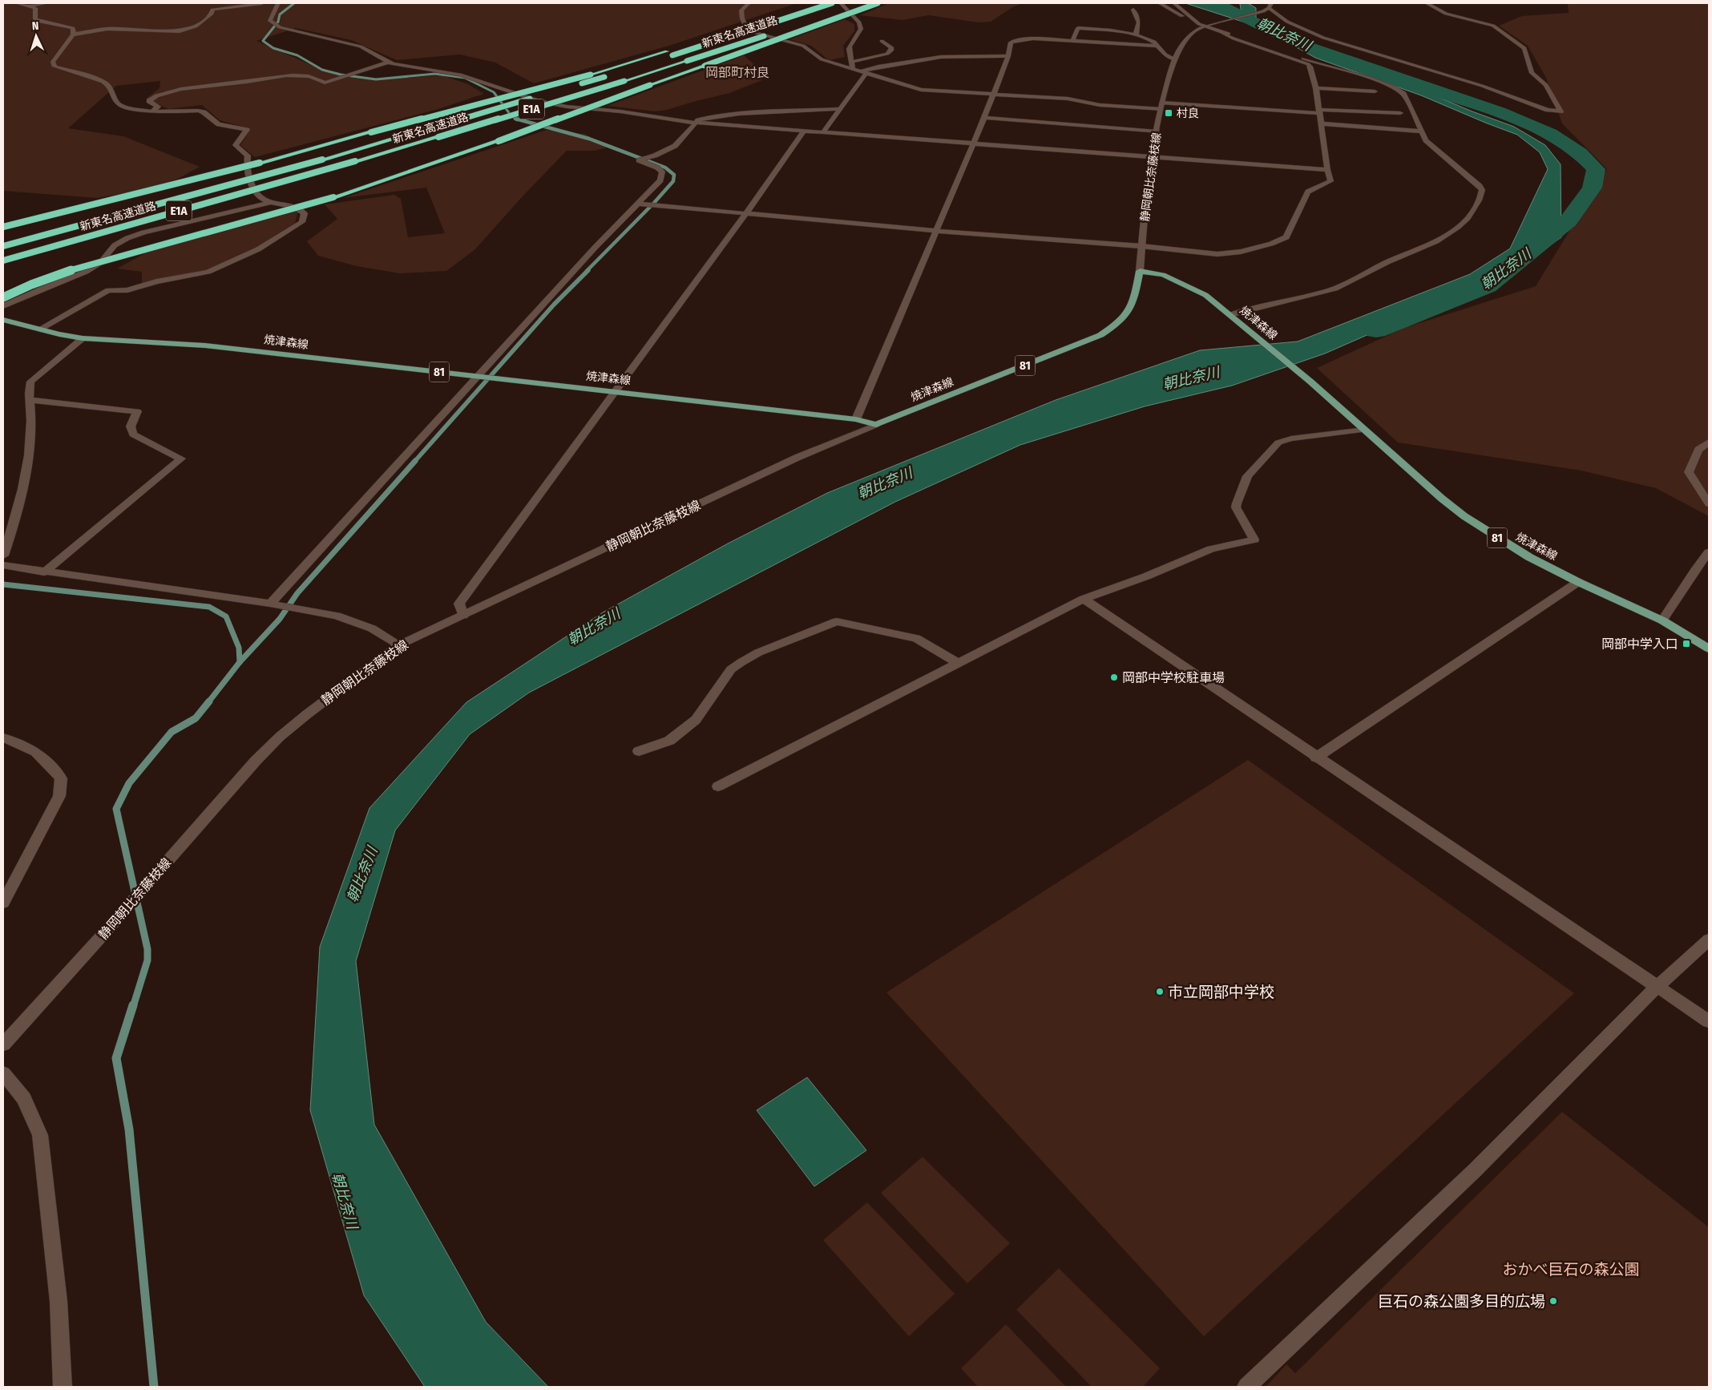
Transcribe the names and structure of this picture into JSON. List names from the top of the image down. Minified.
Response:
{"streets":{"highway":["新東名高速道路","E1A"],"main road":["焼津森線","81"],"street":["静岡朝比奈藤枝線"]},"crossings":[["静岡朝比奈藤枝線","焼津森線"]],"districts":["岡部町村良"],"water":["朝比奈川"],"parks":["おかべ巨石の森公園"],"places":{"transit":["村良","岡部中学入口"],"other":["岡部中学校駐車場","市立岡部中学校","巨石の森公園多目的広場"]},"north":"top"}
